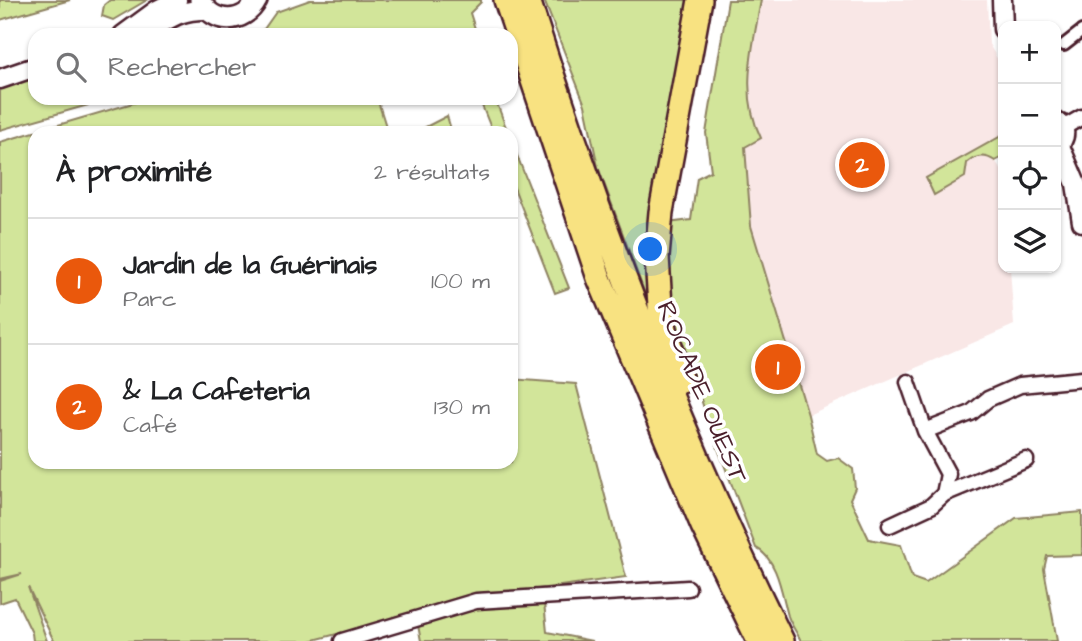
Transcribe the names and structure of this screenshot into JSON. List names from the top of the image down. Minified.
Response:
{"streets":{"highway":["ROCADE OUEST"]},"page":{"map_buttons":["+","−"],"search":"Rechercher","heading":["À proximité","2 résultats"],"pins":["2","1"],"list":[{"mark":"1","name":"Jardin de la Guérinais","note":"Parc","value":"100 m"},{"mark":"2","name":"& La Cafeteria","note":"Café","value":"130 m"}]}}
